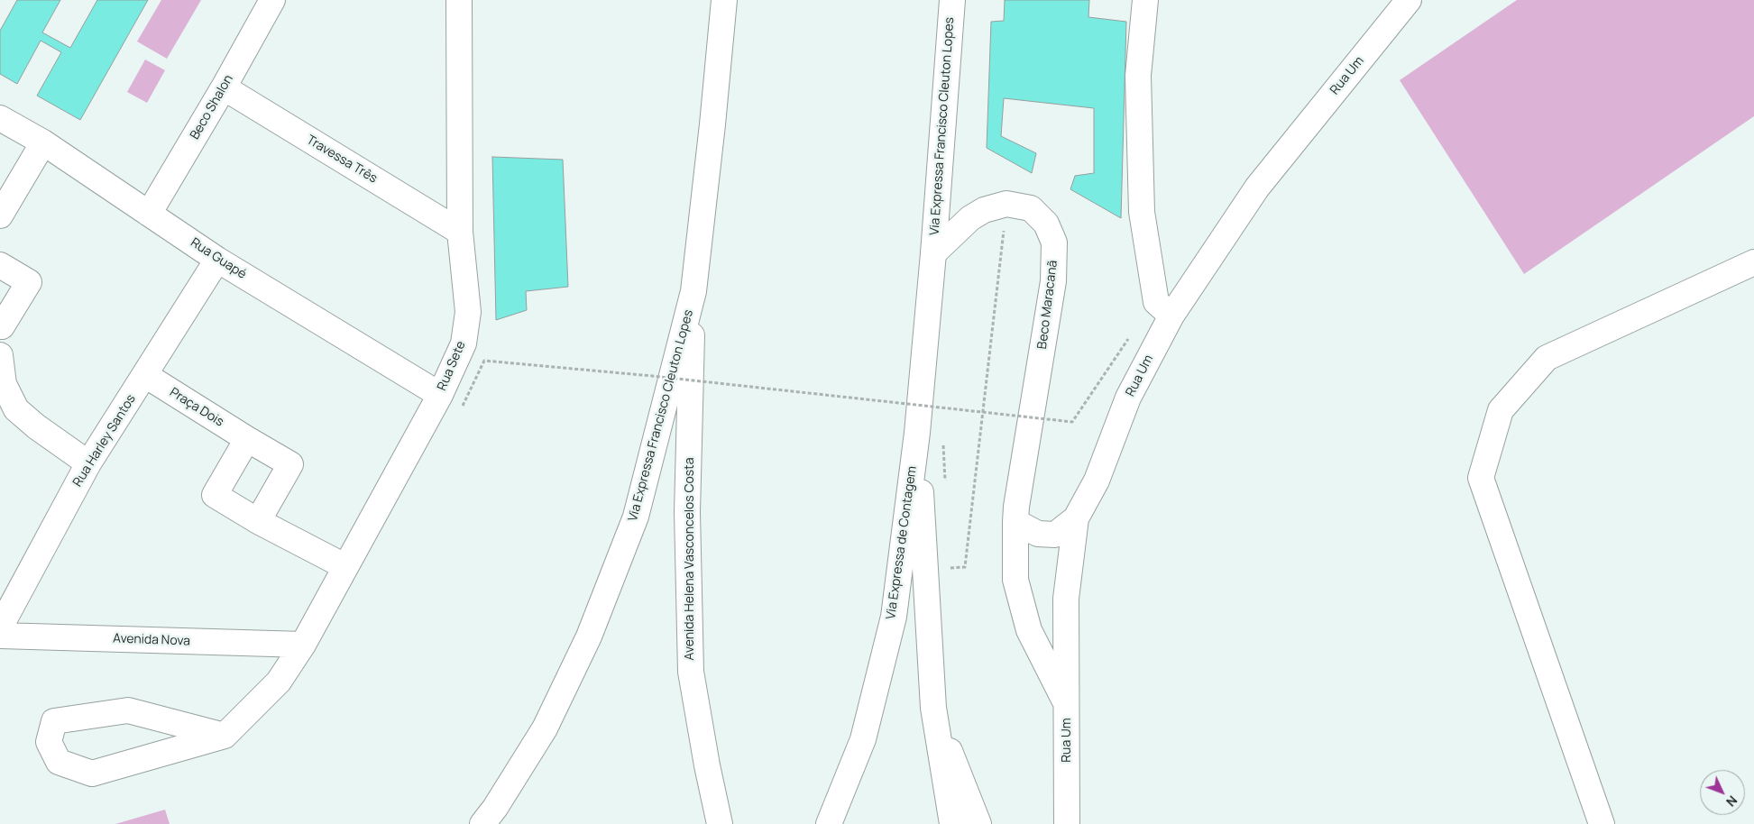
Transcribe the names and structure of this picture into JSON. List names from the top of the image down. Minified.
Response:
{"streets":{"main road":["Rua Um","Beco Shalon","Via Expressa Francisco Cleuton Lopes","Travessa Três","Rua Guapé","Beco Maracanã","Rua Sete","Praça Dois","Rua Harley Santos","Via Expressa de Contagem","Avenida Helena Vasconcelos Costa","Avenida Nova"]},"crossings":[["Rua Um","Beco Maracanã"],["Beco Shalon","Travessa Três"],["Beco Shalon","Rua Guapé"],["Via Expressa Francisco Cleuton Lopes","Beco Maracanã"],["Via Expressa Francisco Cleuton Lopes","Via Expressa de Contagem"],["Via Expressa Francisco Cleuton Lopes","Avenida Helena Vasconcelos Costa"],["Travessa Três","Rua Sete"],["Rua Guapé","Rua Sete"],["Rua Guapé","Rua Harley Santos"],["Beco Maracanã","Via Expressa de Contagem"],["Rua Sete","Avenida Nova"],["Praça Dois","Rua Harley Santos"]],"north":"bottom right"}
